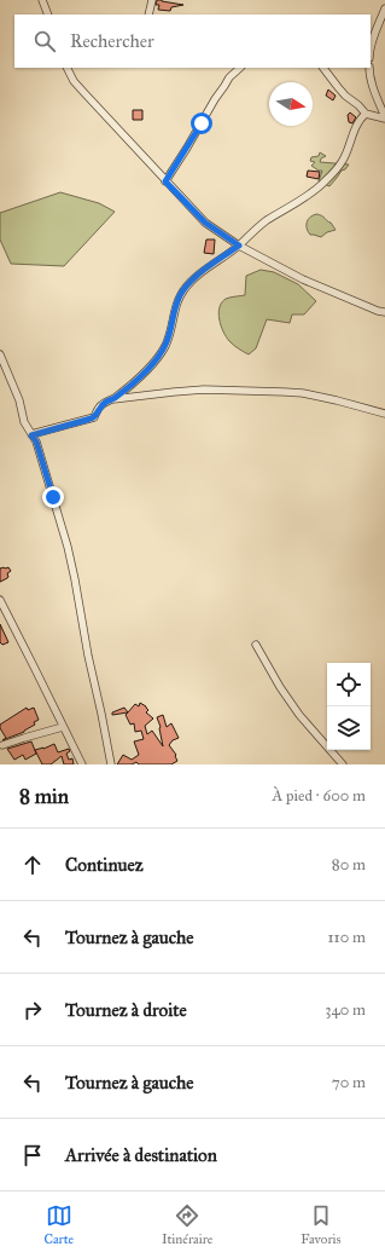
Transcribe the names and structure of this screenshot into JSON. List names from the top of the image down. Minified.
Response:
{"north":"right","page":{"search":"Rechercher","heading":["8 min","À pied · 600 m"],"list":[["Continuez","80 m"],["Tournez à gauche","110 m"],["Tournez à droite","340 m"],["Tournez à gauche","70 m"],"Arrivée à destination"],"nav":["Carte","Itinéraire","Favoris"]}}
